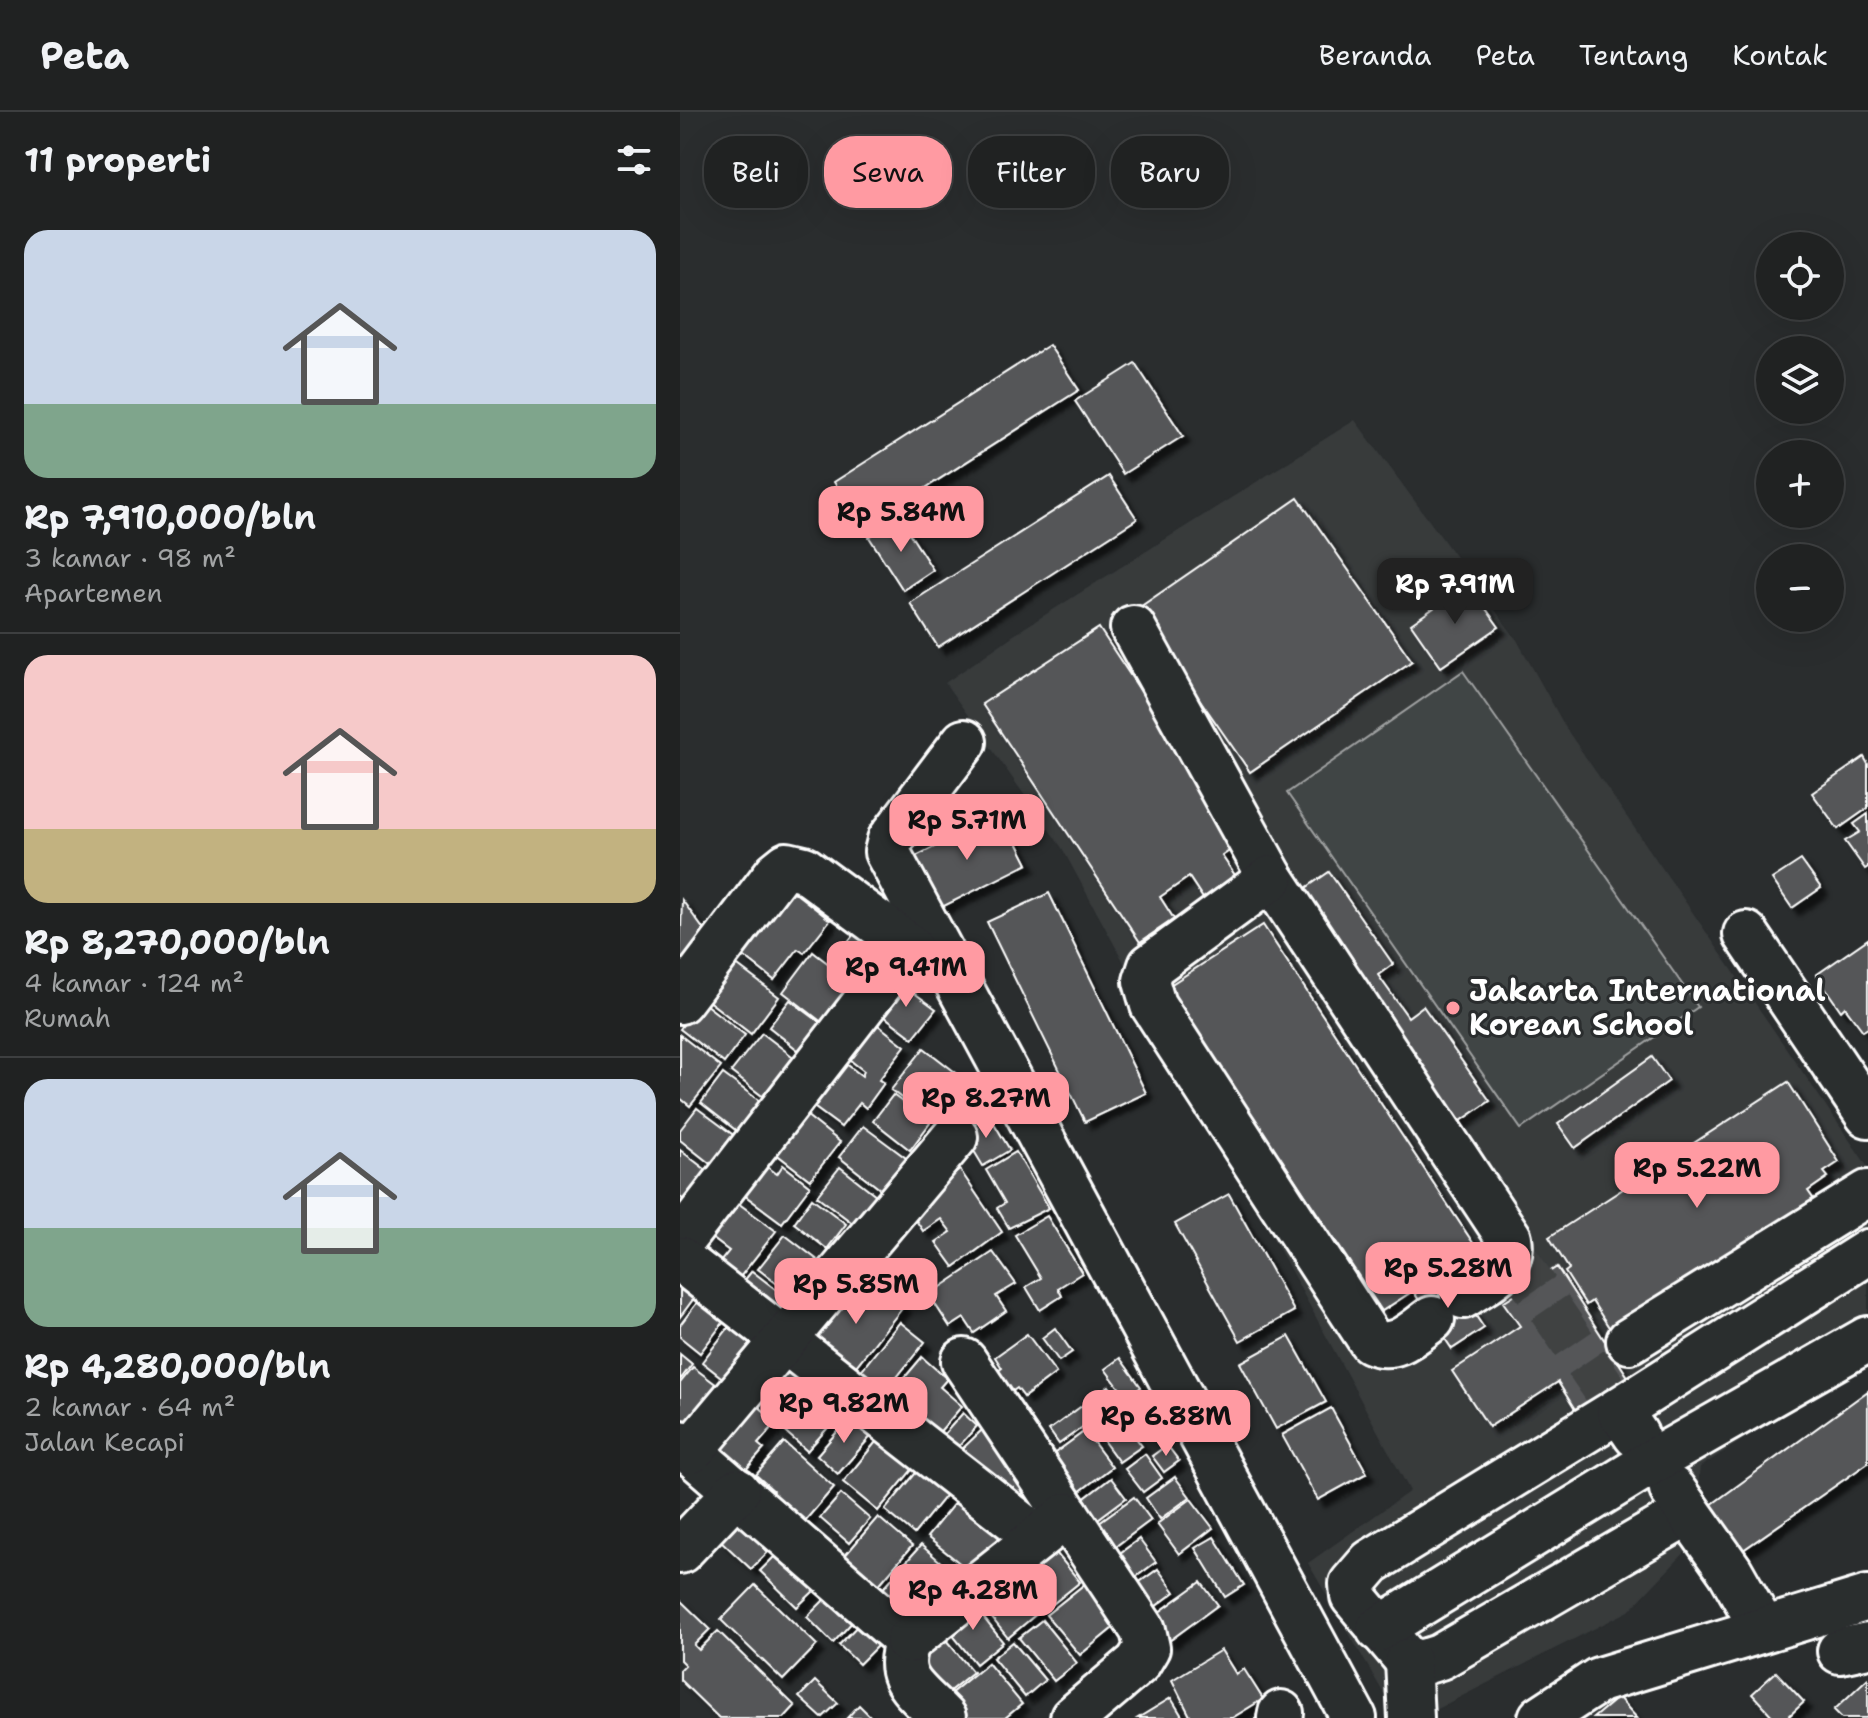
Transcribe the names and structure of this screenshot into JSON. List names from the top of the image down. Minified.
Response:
{"places":["Jakarta International Korean School"],"page":{"header":"Peta","nav":["Beranda","Peta","Tentang","Kontak"],"heading":"11 properti","chip":["Beli","Sewa","Filter","Baru"],"list":[{"name":"Rp 7,910,000/bln","note":"3 kamar · 98 m² · Apartemen"},{"name":"Rp 8,270,000/bln","note":"4 kamar · 124 m² · Rumah"},{"name":"Rp 4,280,000/bln","note":"2 kamar · 64 m² · Jalan Kecapi"}],"map_buttons":["+","−"],"price":["Rp 5.84M","Rp 7.91M","Rp 5.71M","Rp 9.41M","Rp 8.27M","Rp 5.22M","Rp 5.28M","Rp 5.85M","Rp 9.82M","Rp 6.88M","Rp 4.28M"]}}
